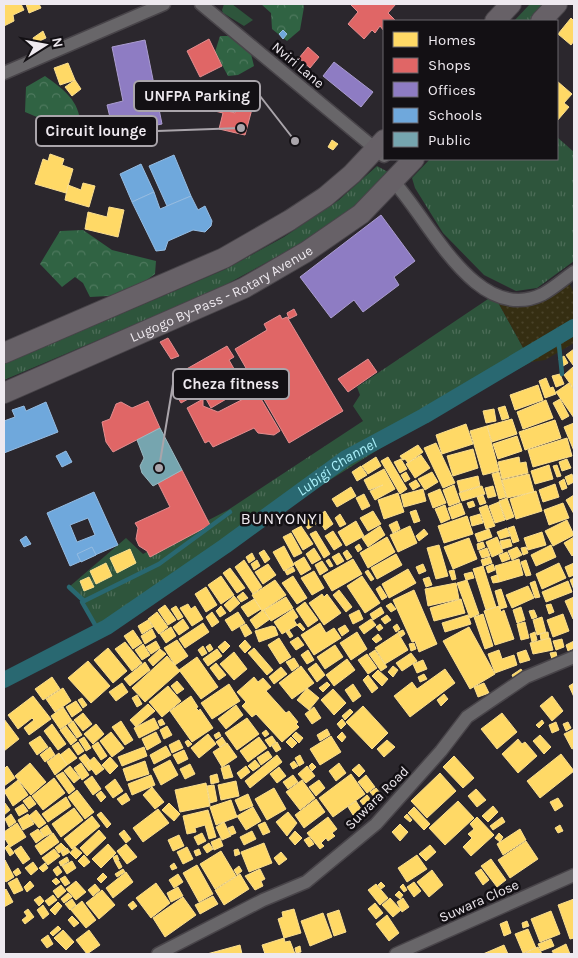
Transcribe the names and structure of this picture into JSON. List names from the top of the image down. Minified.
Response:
{"streets":{"main road":["Lugogo By-Pass - Rotary Avenue"],"street":["Nviri Lane","Suwara Road","Suwara Close"]},"districts":["BUNYONYI"],"water":["Lubigi Channel"],"places":["Circuit lounge","UNFPA Parking","Cheza fitness"],"legend":["Homes","Shops","Offices","Schools","Public"],"north":"right"}
